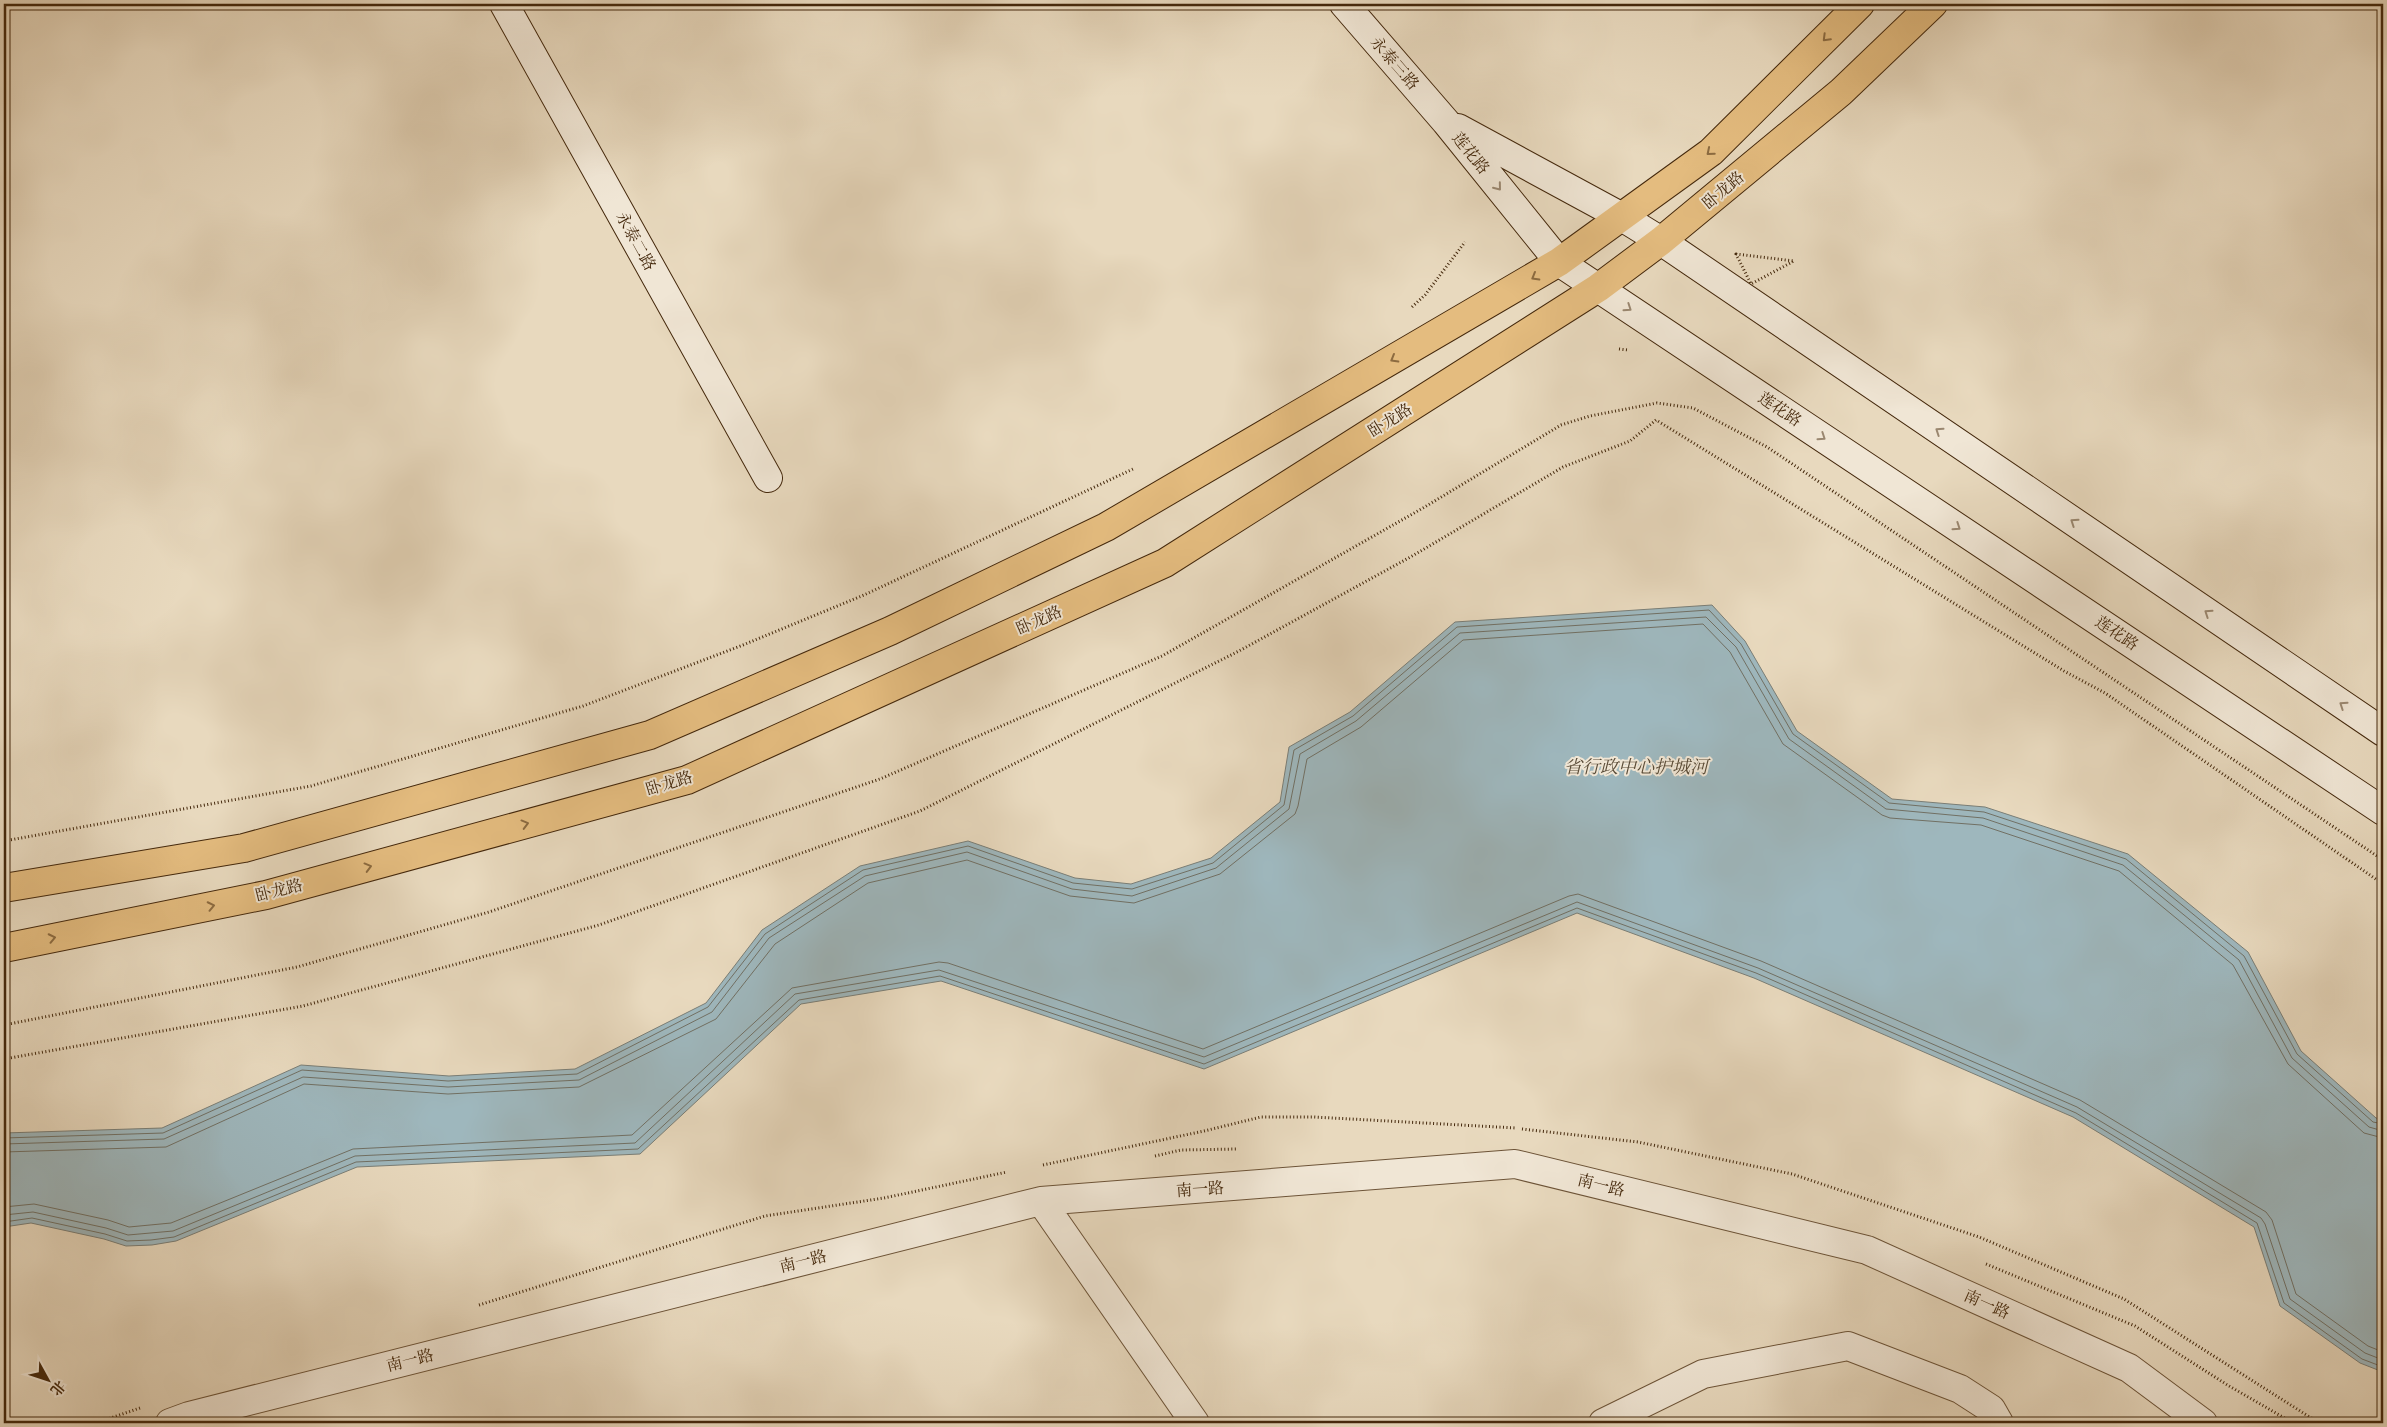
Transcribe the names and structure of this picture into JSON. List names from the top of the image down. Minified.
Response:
{"streets":{"main road":["卧龙路"],"street":["永泰三路","莲花路","永泰二路","南一路"]},"crossings":[["永泰三路","莲花路"],["莲花路","卧龙路"]],"water":["省行政中心护城河"],"north":"bottom right"}
